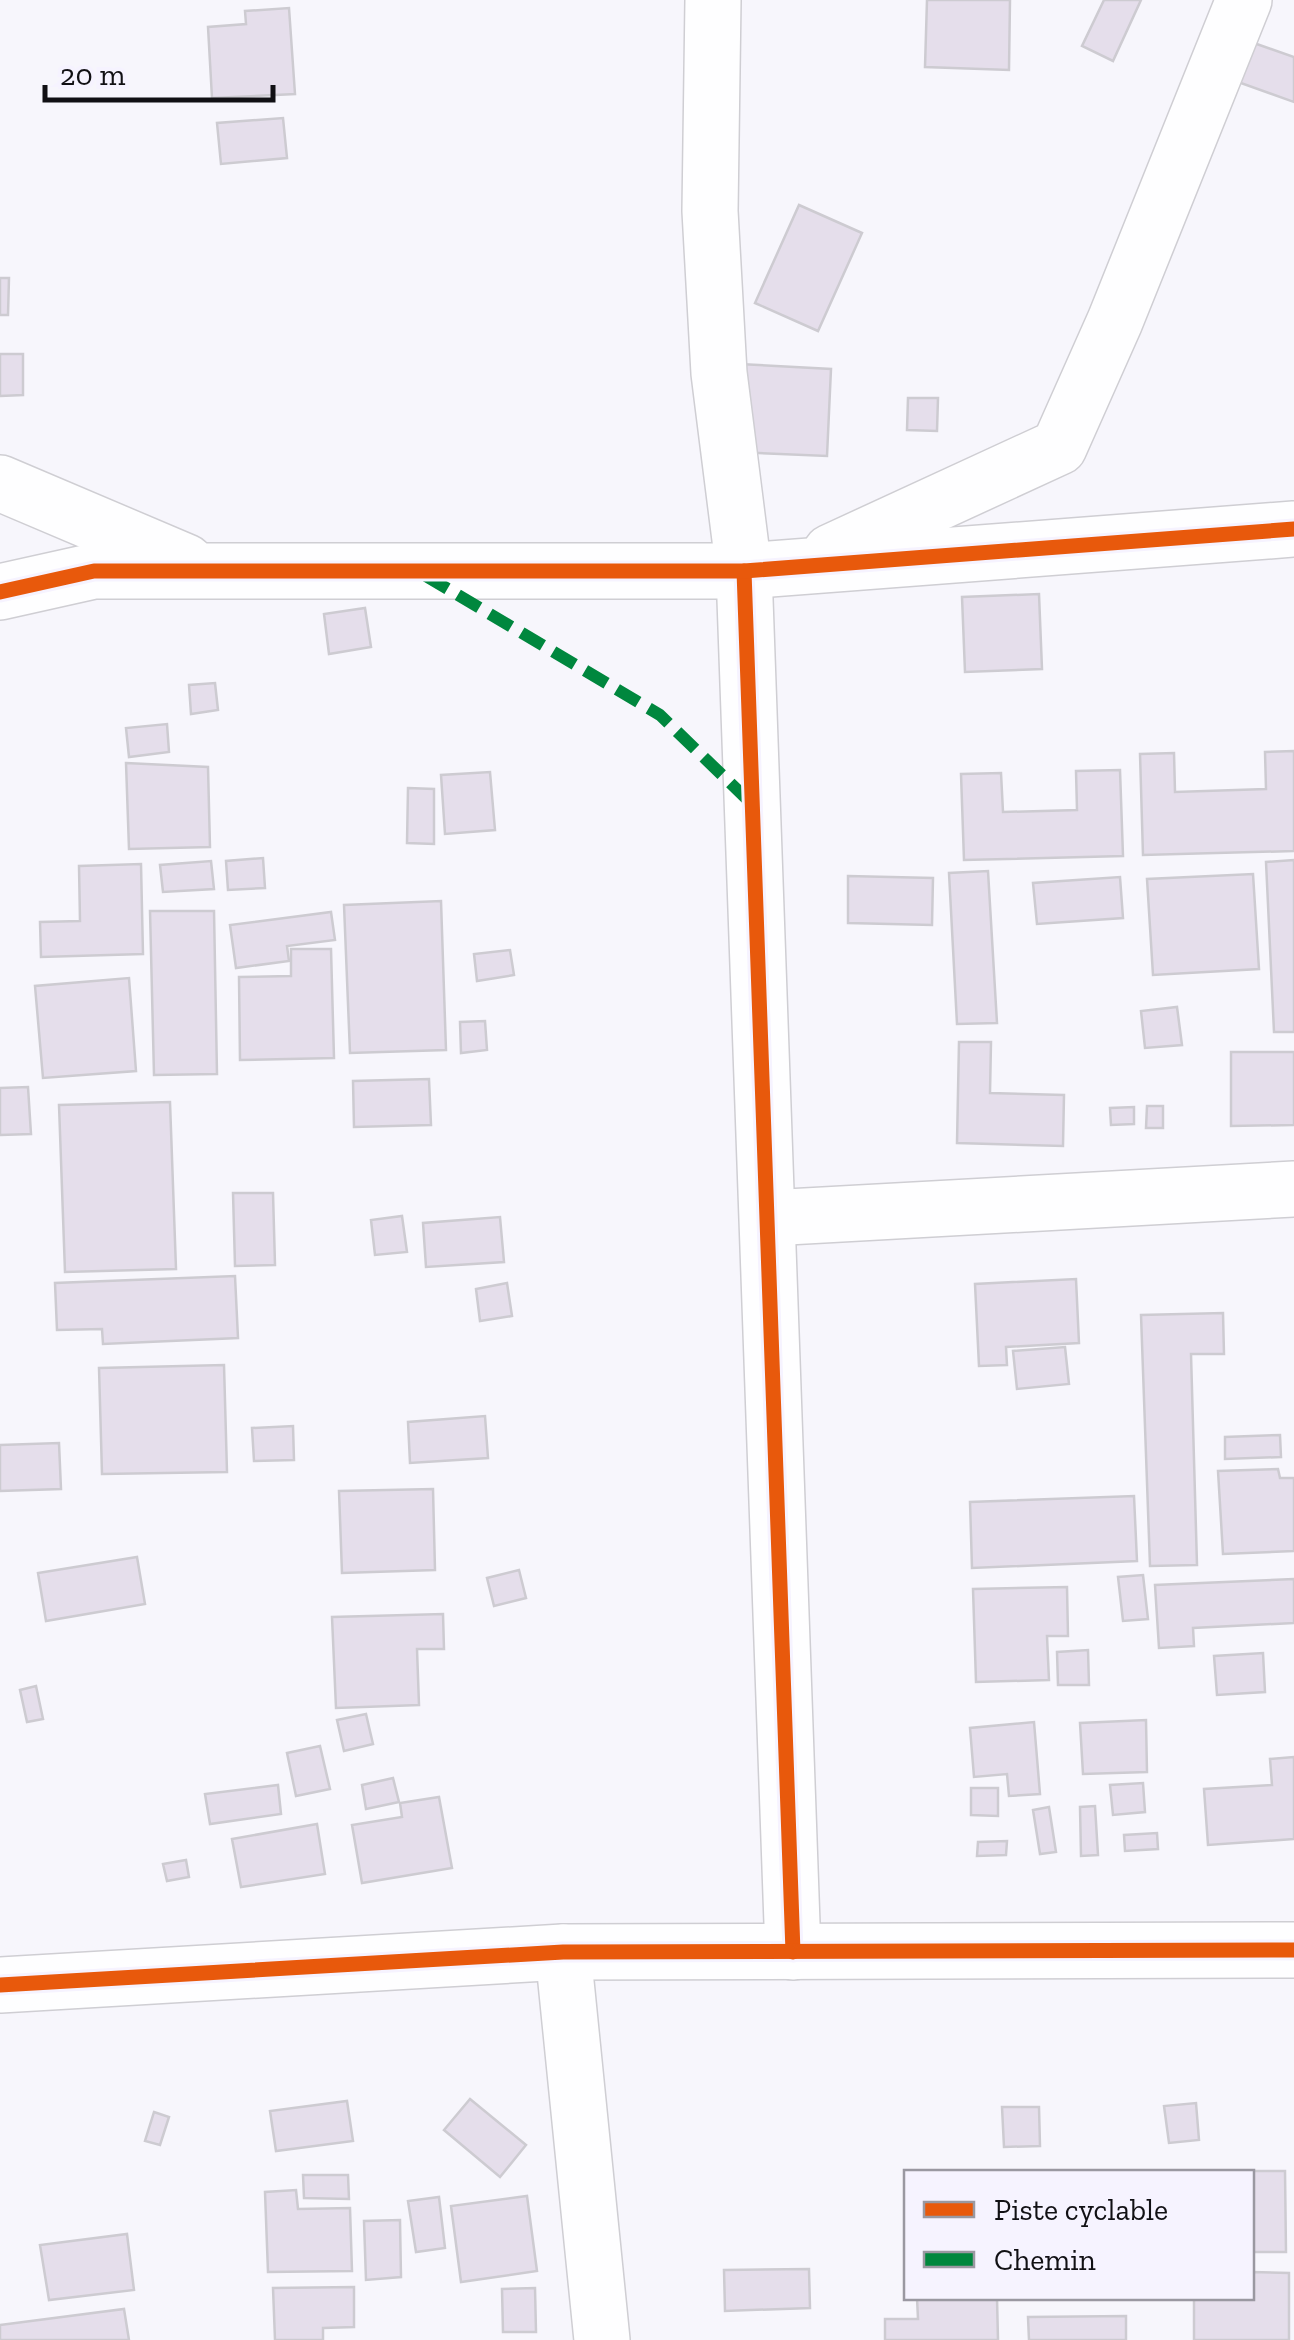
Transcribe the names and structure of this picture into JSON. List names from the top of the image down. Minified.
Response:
{"legend":["Piste cyclable","Chemin"],"scale_bar":"20 m"}
